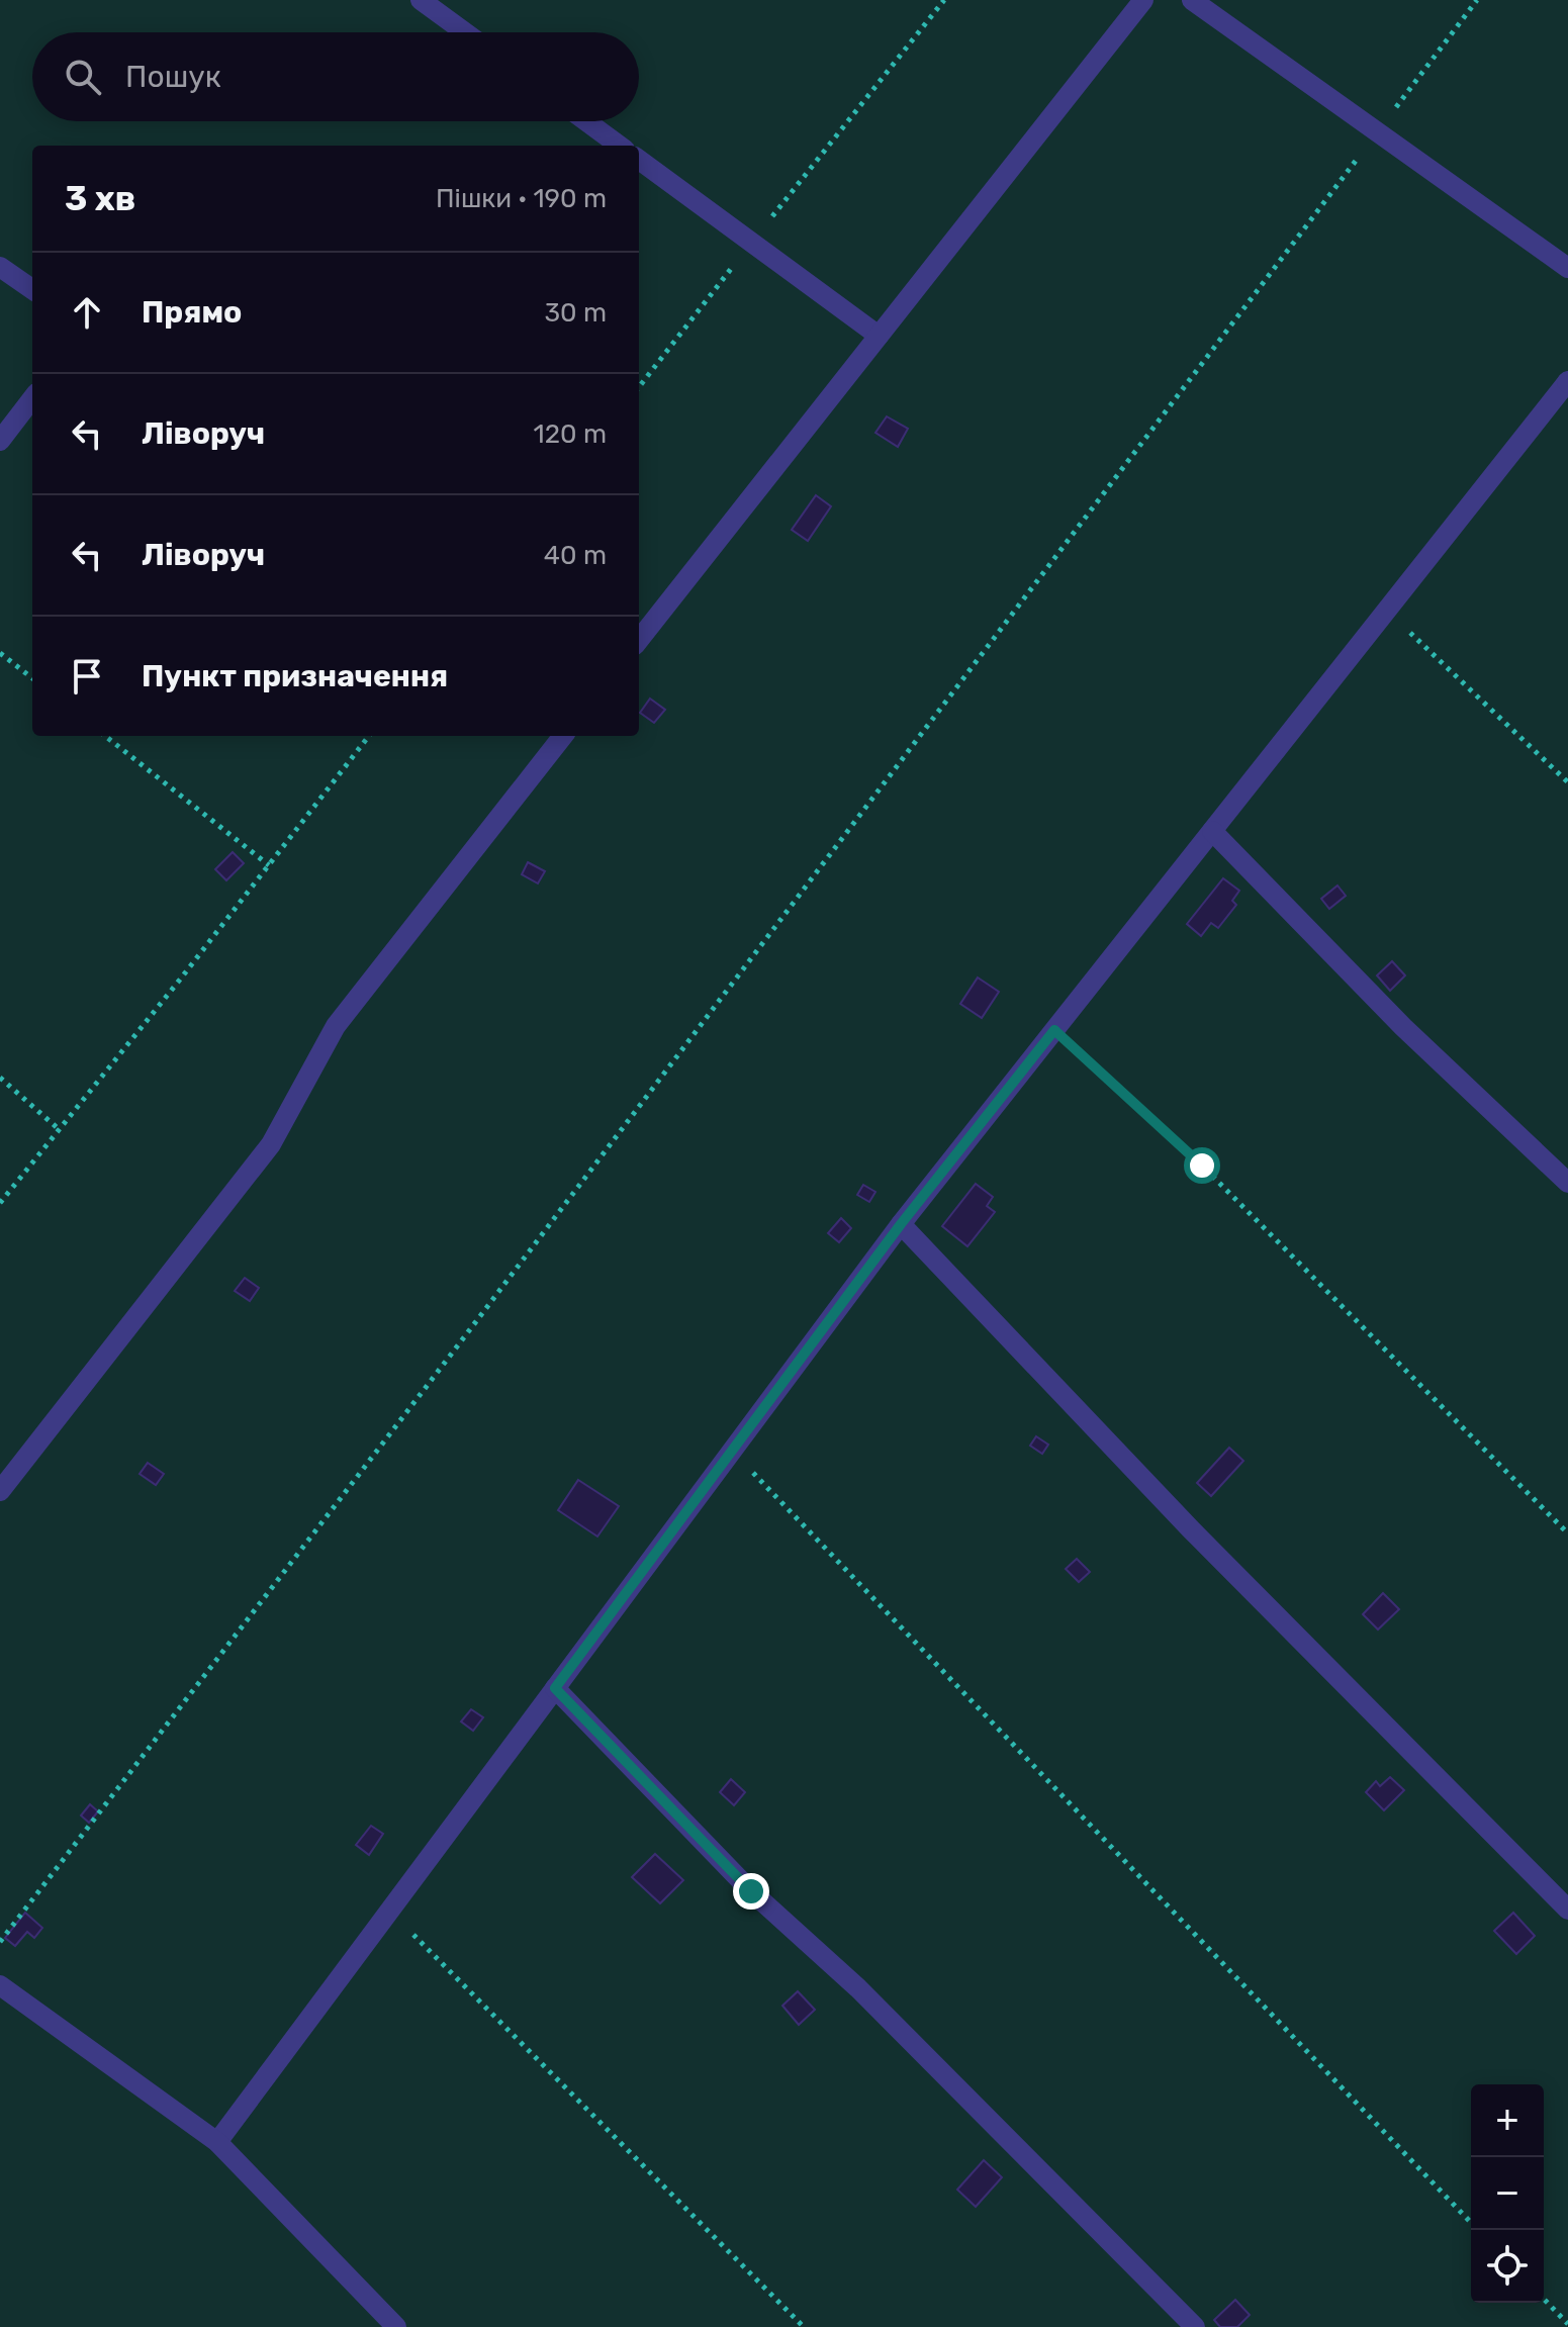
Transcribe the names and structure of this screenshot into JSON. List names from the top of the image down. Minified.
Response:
{"page":{"search":"Пошук","heading":["3 хв","Пішки · 190 m"],"list":[["Прямо","30 m"],["Ліворуч","120 m"],["Ліворуч","40 m"],"Пункт призначення"],"map_buttons":["+","−"]}}
